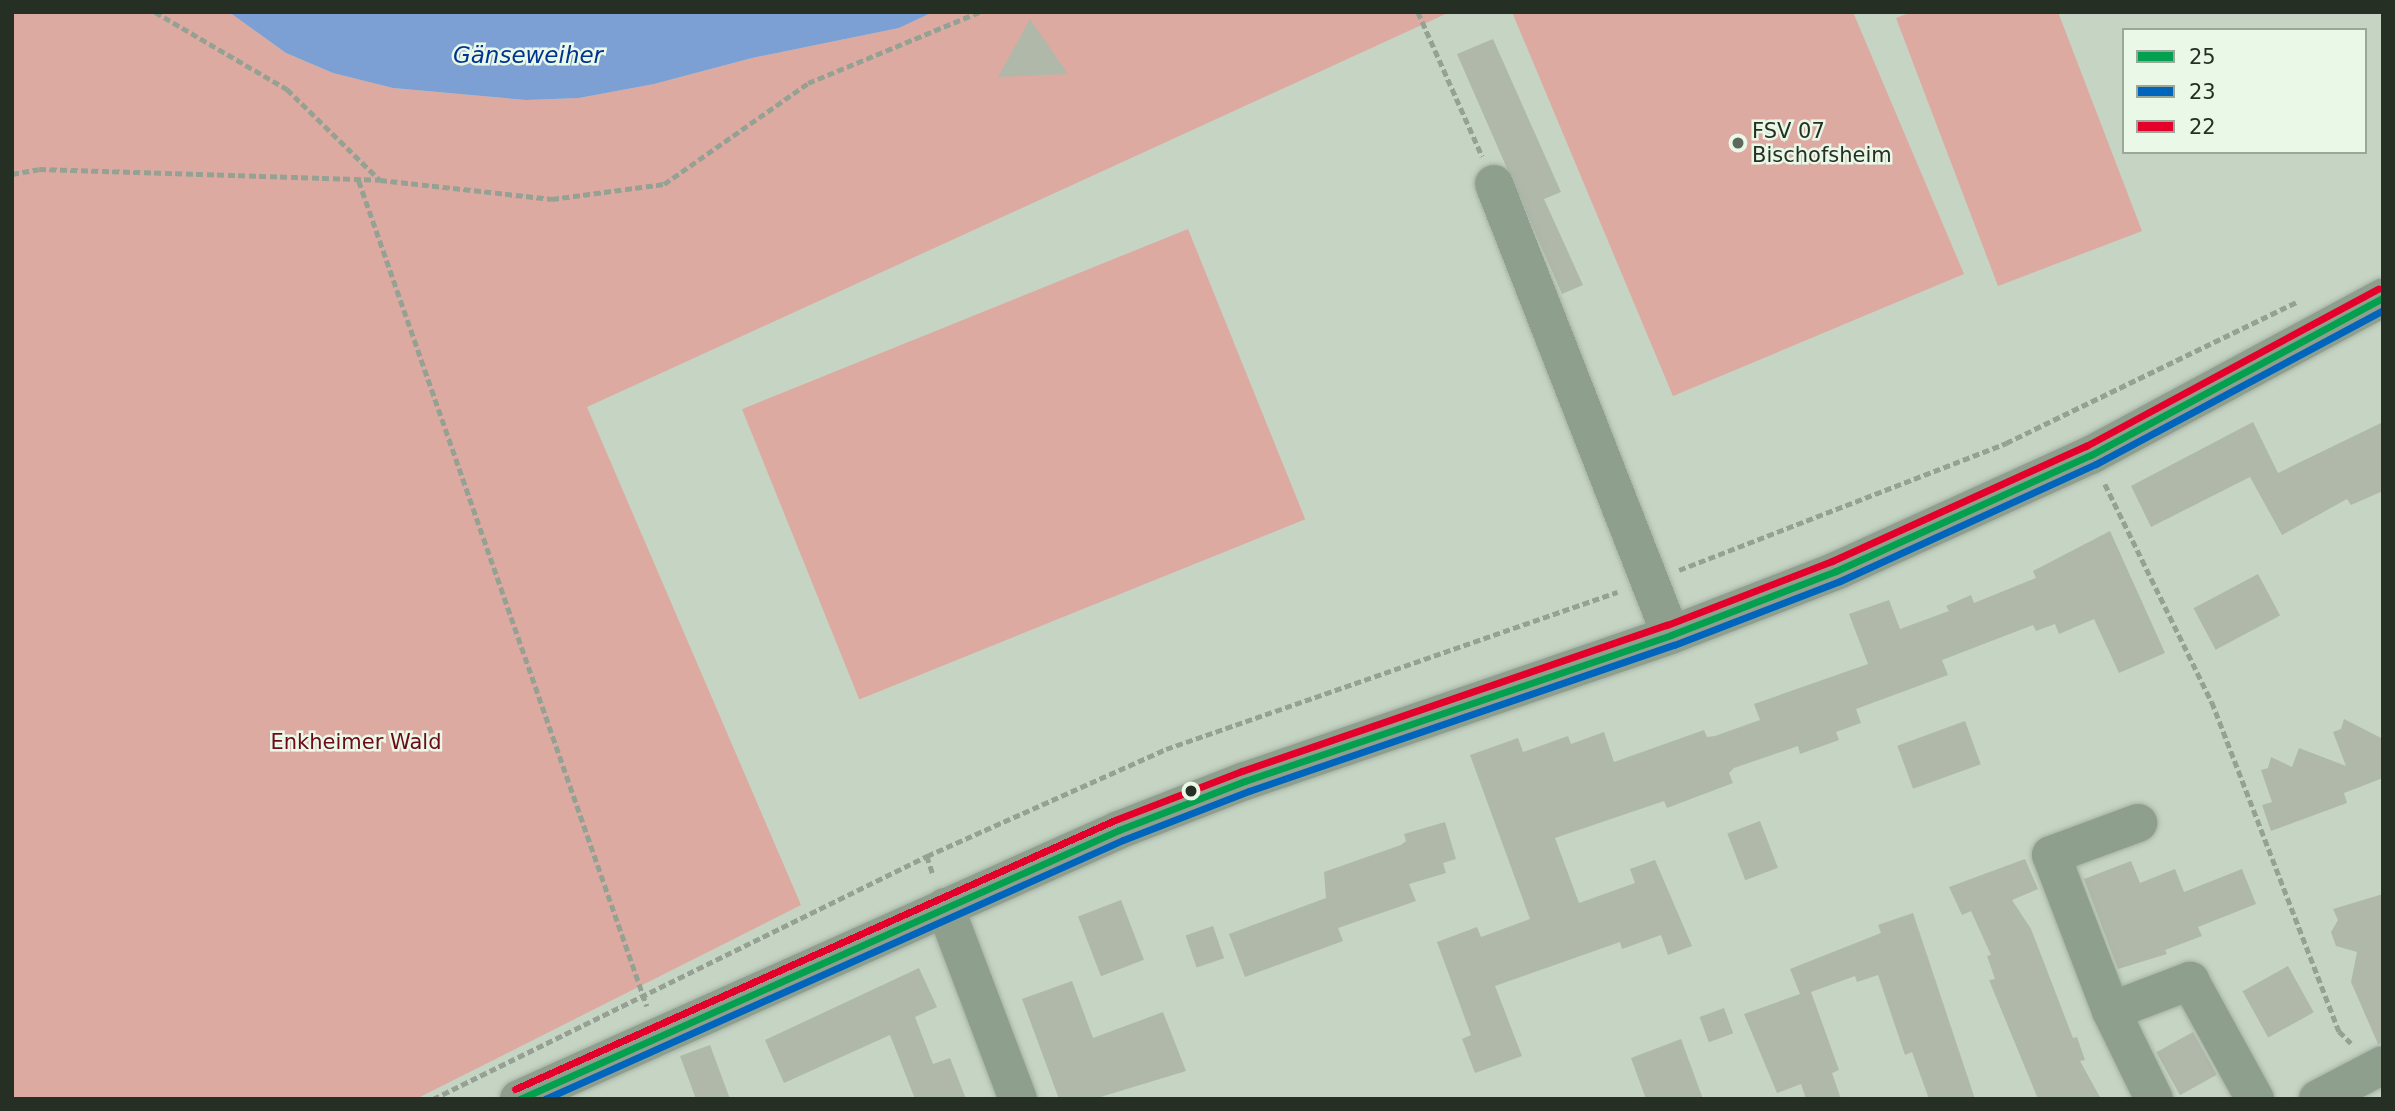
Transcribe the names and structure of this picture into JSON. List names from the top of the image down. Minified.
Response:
{"water":["Gänseweiher"],"parks":["Enkheimer Wald"],"places":["FSV 07 Bischofsheim"],"lines":["transit line 22","transit line 25","transit line 23"],"legend":["25","23","22"]}
